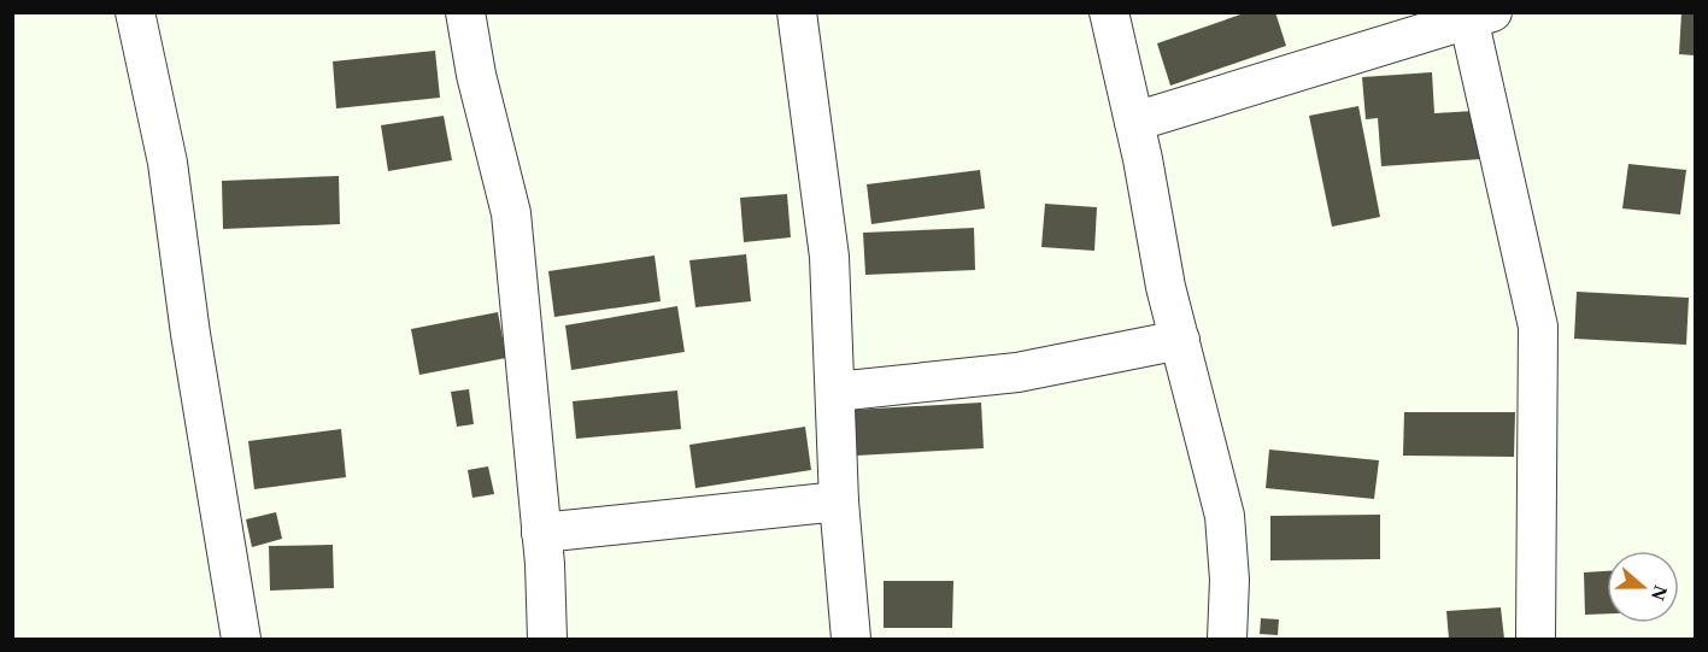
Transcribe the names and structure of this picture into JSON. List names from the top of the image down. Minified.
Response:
{"north":"right"}
